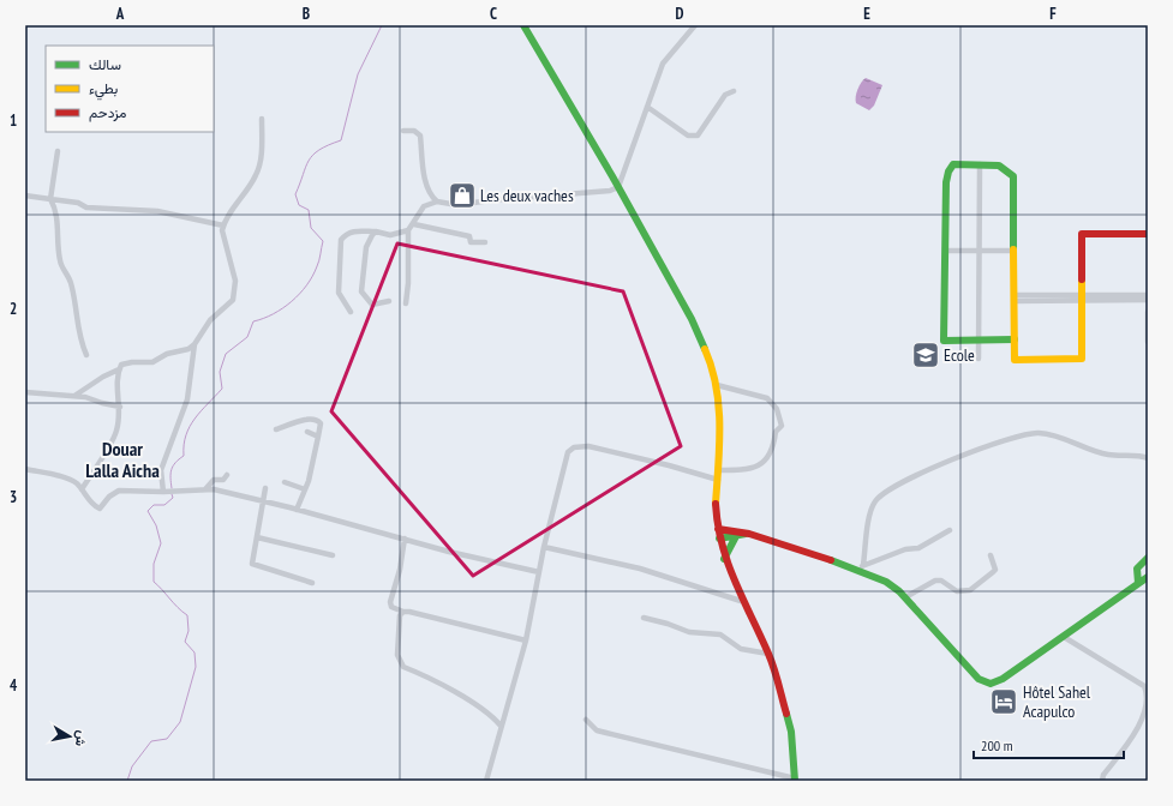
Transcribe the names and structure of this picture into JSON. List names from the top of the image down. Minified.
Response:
{"districts":["Douar Lalla Aicha"],"places":{"shop":["Les deux vaches"],"school or university":["Ecole"],"hotel":["Hôtel Sahel Acapulco"]},"legend":["سالك","بطيء","مزدحم"],"scale_bar":"200 m","north":"right","grid":{"columns":["A","B","C","D","E","F"],"rows":["1","2","3","4"]}}
